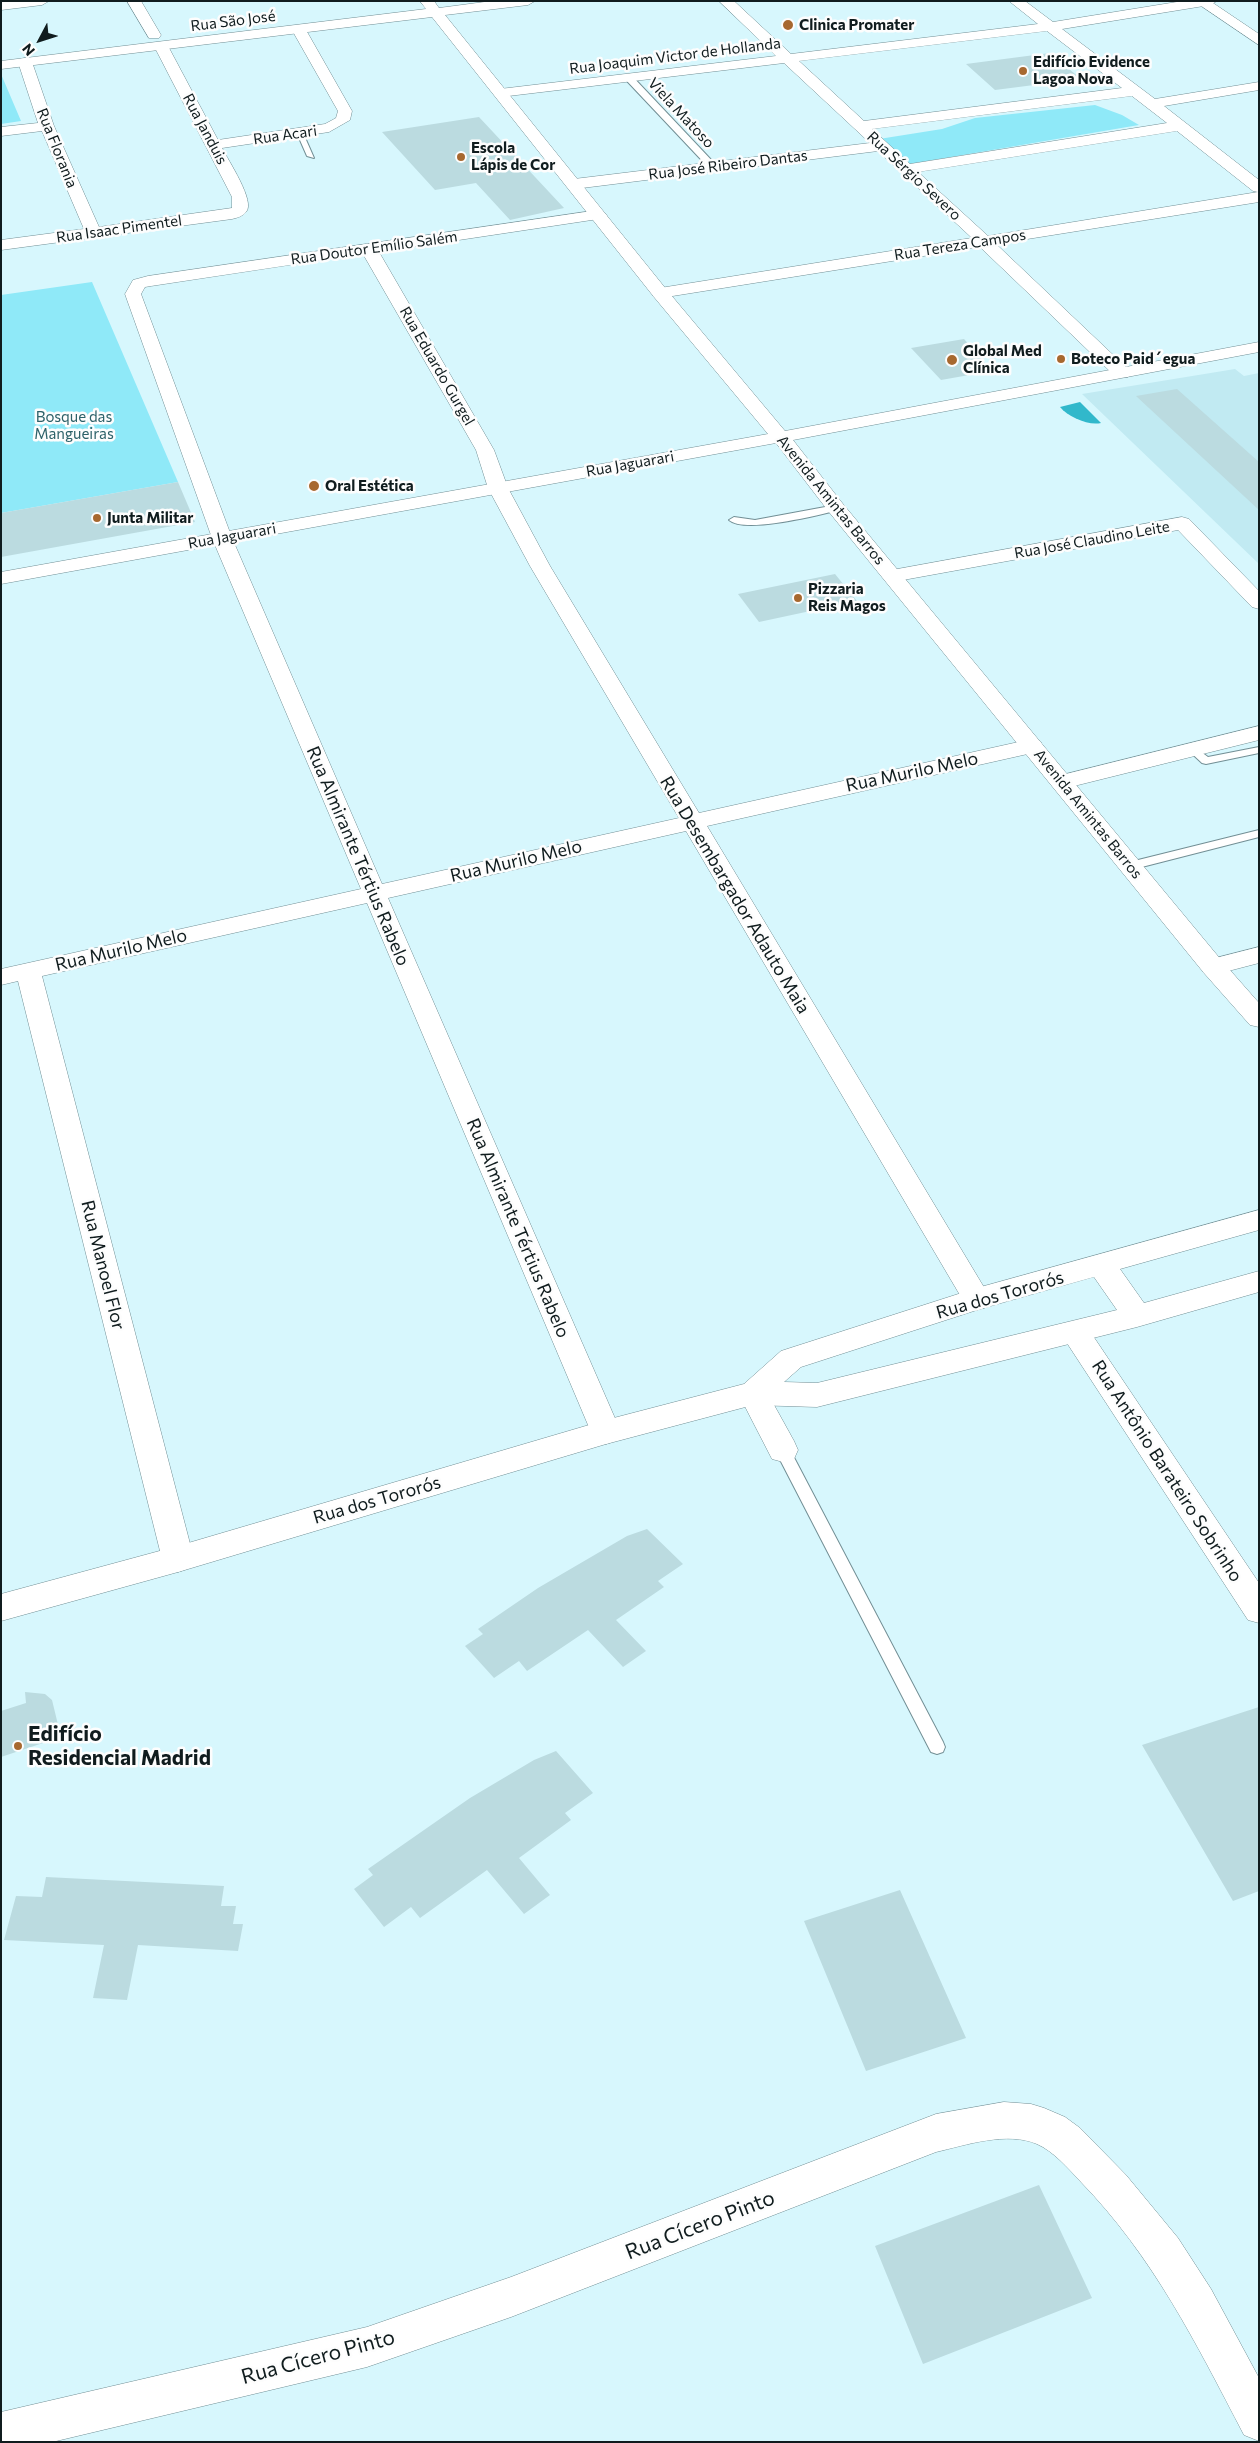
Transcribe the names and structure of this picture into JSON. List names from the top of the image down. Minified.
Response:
{"streets":{"street":["Rua São José","Rua Joaquim Victor de Hollanda","Rua Janduis","Rua Acari","Rua Florania","Rua José Ribeiro Dantas","Rua Sérgio Severo","Rua Isaac Pimentel","Rua Tereza Campos","Rua Doutor Emílio Salém","Rua Eduardo Gurgel","Rua Jaguarari","Avenida Amintas Barros","Rua José Claudino Leite","Rua Murilo Melo","Rua Almirante Tértius Rabelo","Rua Desembargador Adauto Maia","Rua Manoel Flor","Rua dos Tororós","Rua Antônio Barateiro Sobrinho","Rua Cícero Pinto"],"lane":["Viela Matoso"]},"crossings":[["Rua São José","Rua Janduis"],["Rua São José","Rua Acari"],["Rua São José","Rua Florania"],["Rua São José","Avenida Amintas Barros"],["Rua Joaquim Victor de Hollanda","Viela Matoso"],["Rua Joaquim Victor de Hollanda","Rua Sérgio Severo"],["Rua Joaquim Victor de Hollanda","Avenida Amintas Barros"],["Viela Matoso","Rua José Ribeiro Dantas"],["Rua Janduis","Rua Acari"],["Rua Janduis","Rua Isaac Pimentel"],["Rua Florania","Rua Isaac Pimentel"],["Rua José Ribeiro Dantas","Rua Sérgio Severo"],["Rua José Ribeiro Dantas","Avenida Amintas Barros"],["Rua Sérgio Severo","Rua Tereza Campos"],["Rua Sérgio Severo","Rua Jaguarari"],["Rua Tereza Campos","Avenida Amintas Barros"],["Rua Doutor Emílio Salém","Rua Eduardo Gurgel"],["Rua Doutor Emílio Salém","Avenida Amintas Barros"],["Rua Doutor Emílio Salém","Rua Almirante Tértius Rabelo"],["Rua Eduardo Gurgel","Rua Jaguarari"],["Rua Eduardo Gurgel","Rua Desembargador Adauto Maia"],["Rua Jaguarari","Avenida Amintas Barros"],["Rua Jaguarari","Rua Almirante Tértius Rabelo"],["Rua Jaguarari","Rua Desembargador Adauto Maia"],["Avenida Amintas Barros","Rua José Claudino Leite"],["Avenida Amintas Barros","Rua Murilo Melo"],["Rua Murilo Melo","Rua Almirante Tértius Rabelo"],["Rua Murilo Melo","Rua Desembargador Adauto Maia"],["Rua Murilo Melo","Rua Manoel Flor"],["Rua Almirante Tértius Rabelo","Rua dos Tororós"],["Rua Desembargador Adauto Maia","Rua dos Tororós"],["Rua Manoel Flor","Rua dos Tororós"],["Rua dos Tororós","Rua Antônio Barateiro Sobrinho"]],"parks":["Bosque das Mangueiras"],"places":["Clinica Promater","Edifício Evidence Lagoa Nova","Escola Lápis de Cor","Boteco Paid´egua","Global Med Clínica","Oral Estética","Junta Militar","Pizzaria Reis Magos","Edifício Residencial Madrid"],"north":"bottom left"}
